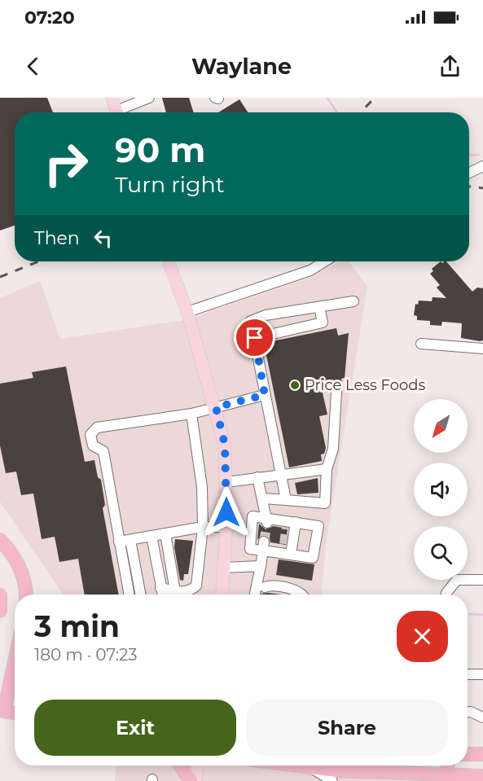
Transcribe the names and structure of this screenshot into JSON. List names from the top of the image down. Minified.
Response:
{"places":["Price Less Foods"],"north":"bottom left","page":{"status":"07:20","header":"Waylane","turn":["90 m","Turn right"],"then":"Then","heading":["3 min","180 m · 07:23"],"buttons":["Exit","Share"]}}
